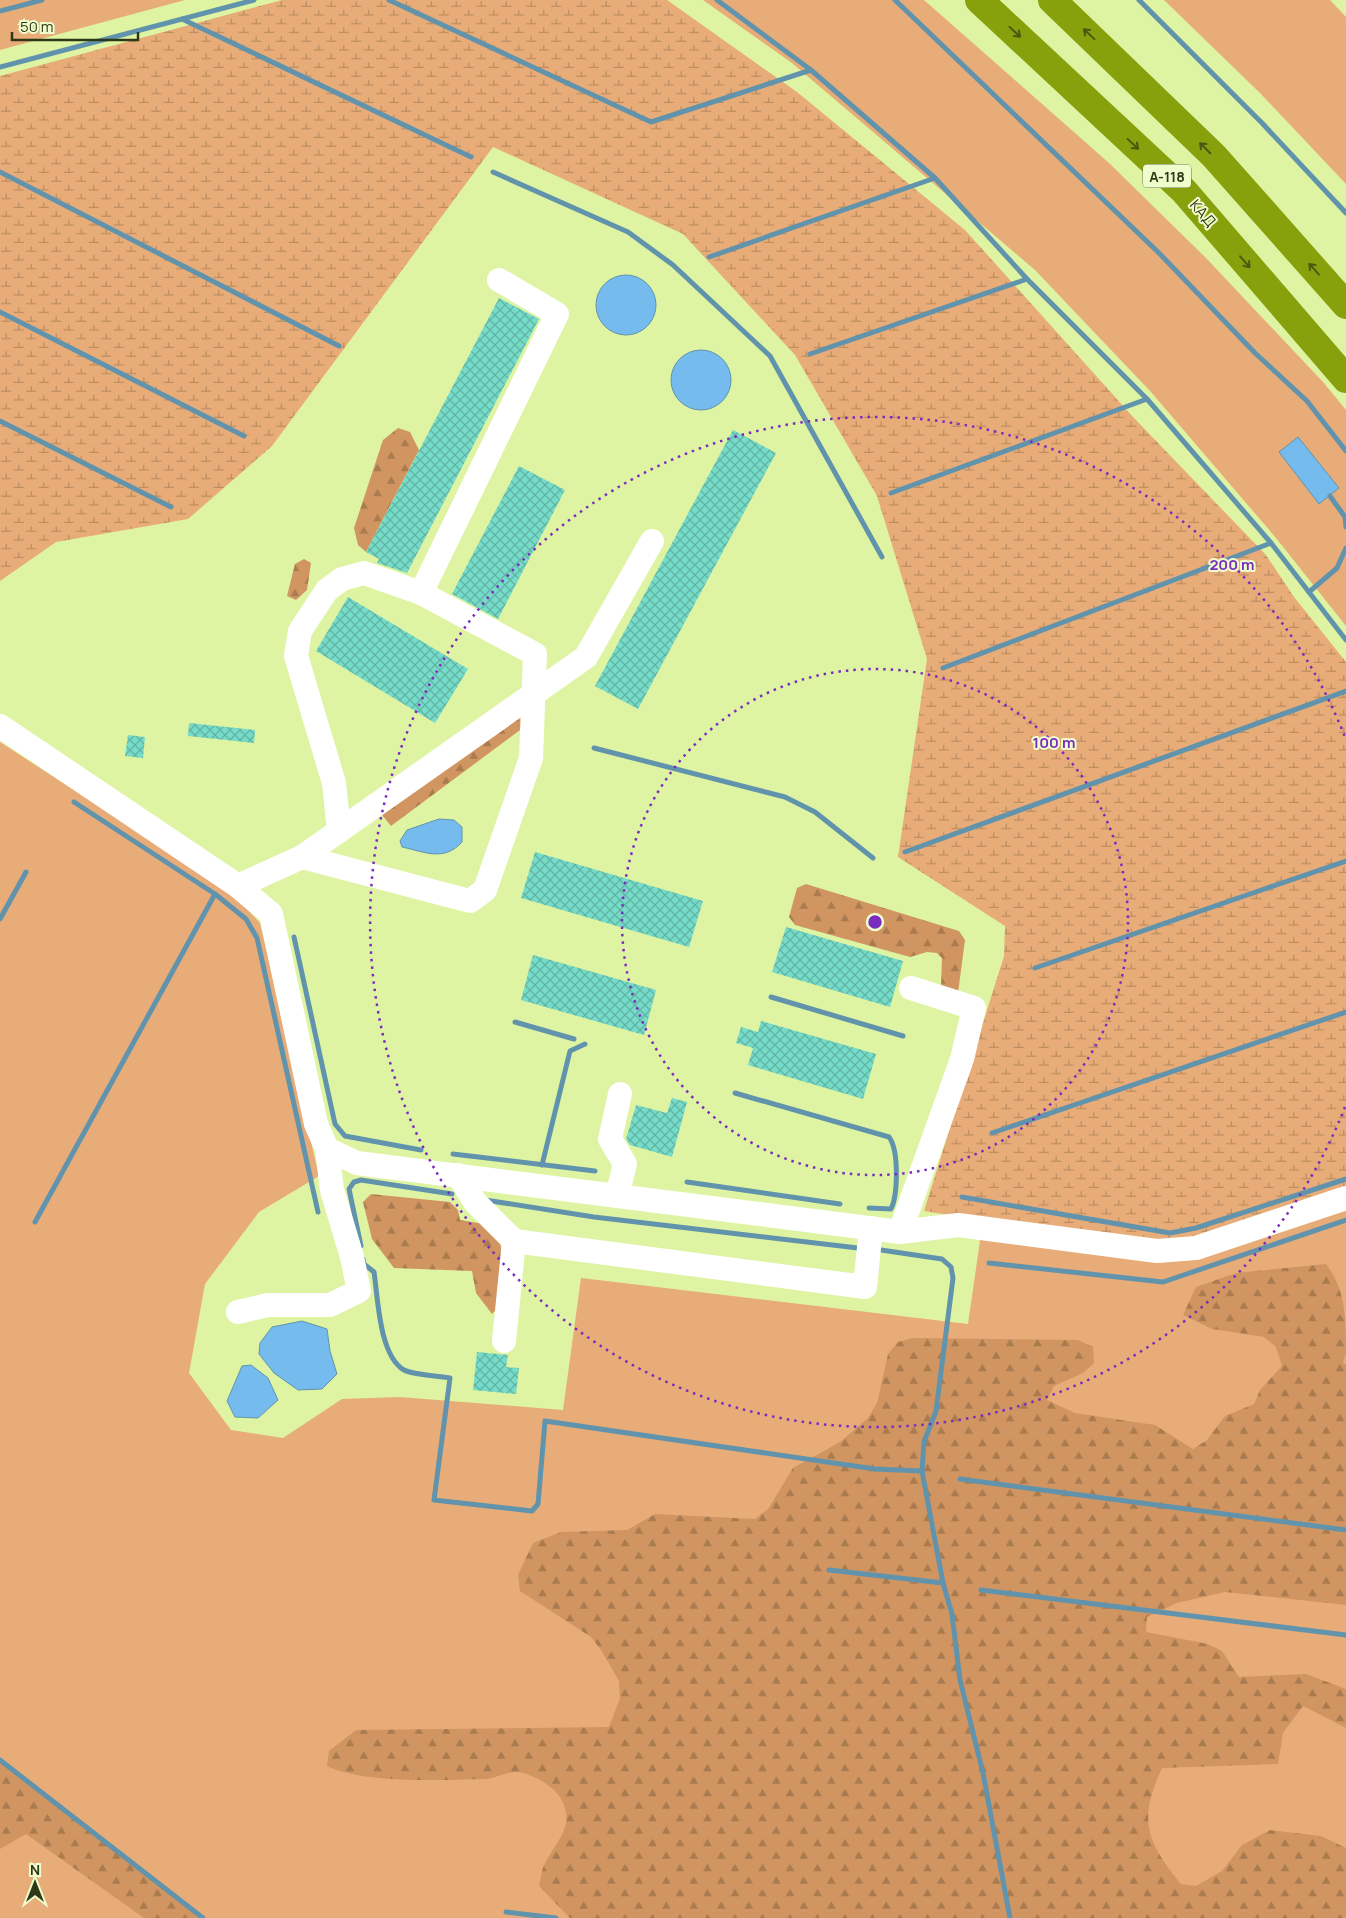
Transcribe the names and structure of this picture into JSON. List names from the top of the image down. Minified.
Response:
{"streets":{"highway":["А-118","КАД"]},"scale_bar":"50 m","north":"top","rings":["200 m","100 m"]}
